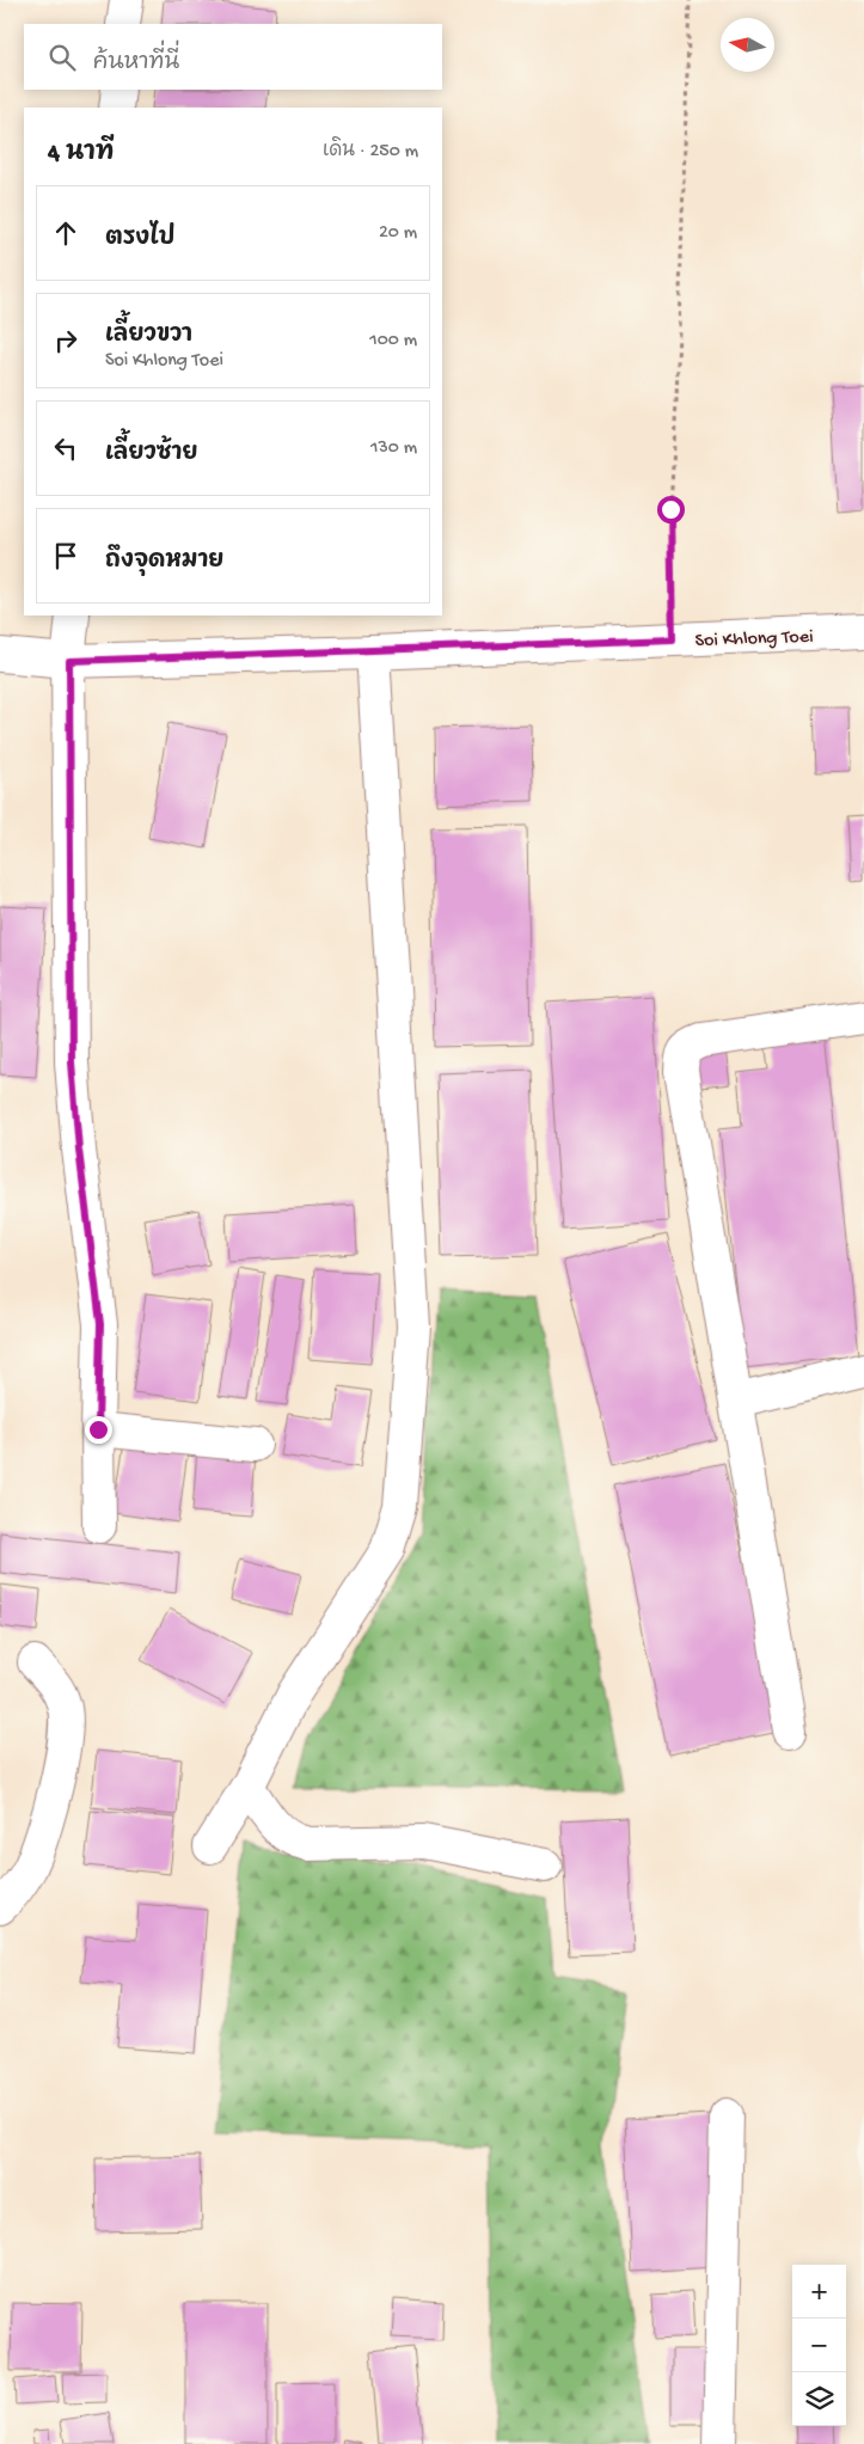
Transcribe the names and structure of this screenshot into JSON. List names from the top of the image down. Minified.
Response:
{"streets":{"street":["Soi Khlong Toei"]},"north":"left","page":{"search":"ค้นหาที่นี่","heading":["4 นาที","เดิน · 250 m"],"list":[["ตรงไป","20 m"],["เลี้ยวขวา","Soi Khlong Toei","100 m"],["เลี้ยวซ้าย","130 m"],"ถึงจุดหมาย"],"map_buttons":["+","−"]}}
